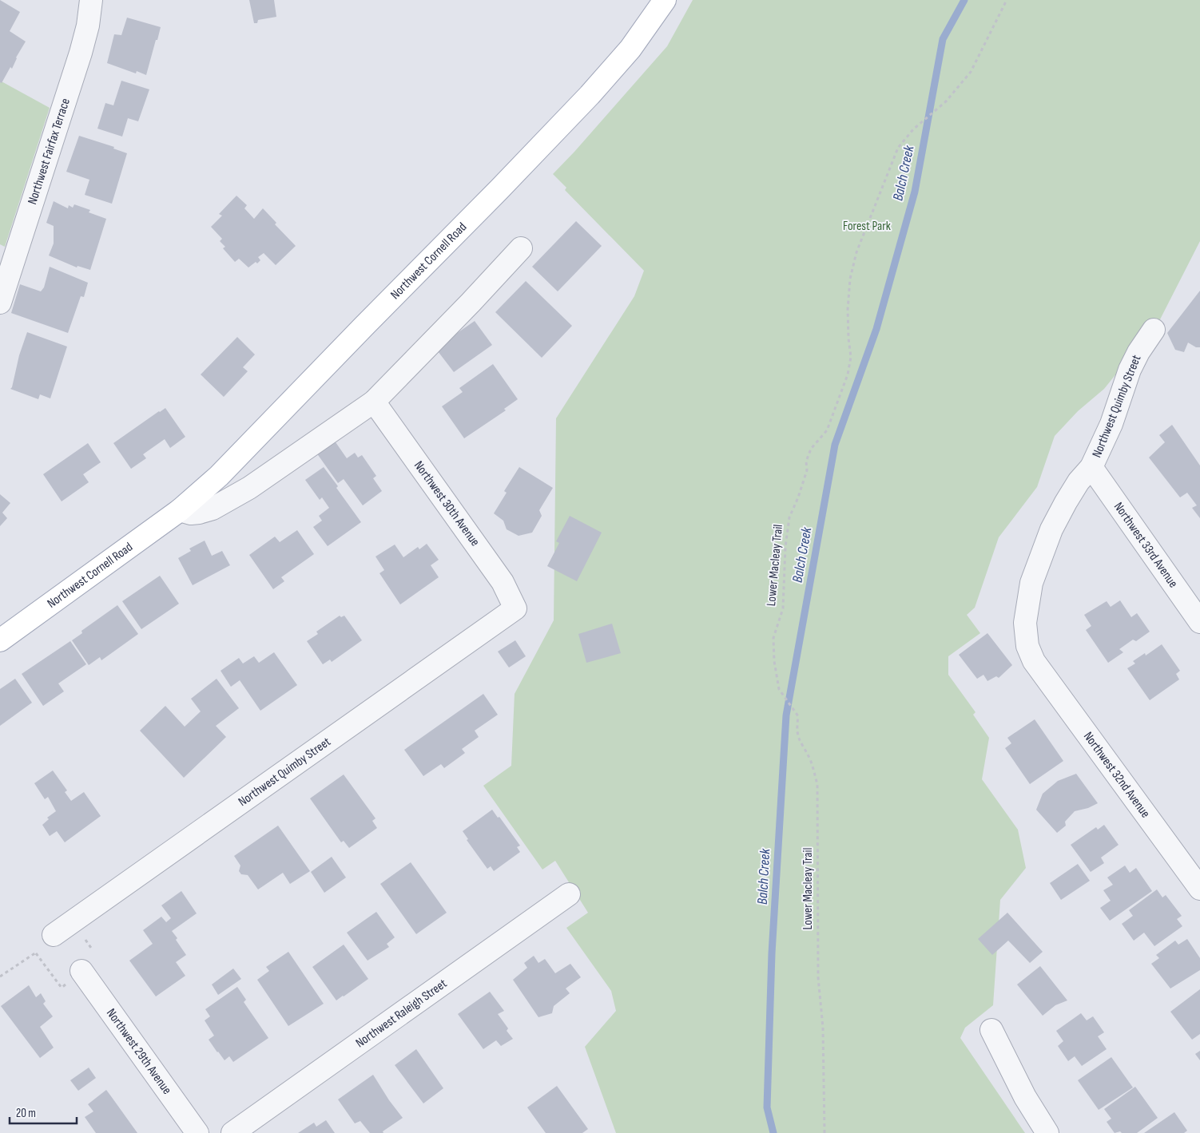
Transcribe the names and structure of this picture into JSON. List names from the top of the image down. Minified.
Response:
{"streets":{"main road":["Northwest Cornell Road"],"street":["Northwest Fairfax Terrace","Northwest Quimby Street","Northwest 30th Avenue","Northwest 33rd Avenue","Northwest 32nd Avenue","Northwest Raleigh Street","Northwest 29th Avenue"],"path":["Lower Macleay Trail"]},"crossings":[["Northwest Quimby Street","Northwest 30th Avenue"],["Northwest Quimby Street","Northwest 33rd Avenue"],["Northwest Quimby Street","Northwest 32nd Avenue"]],"water":["Balch Creek"],"parks":["Forest Park"],"scale_bar":"20 m"}
